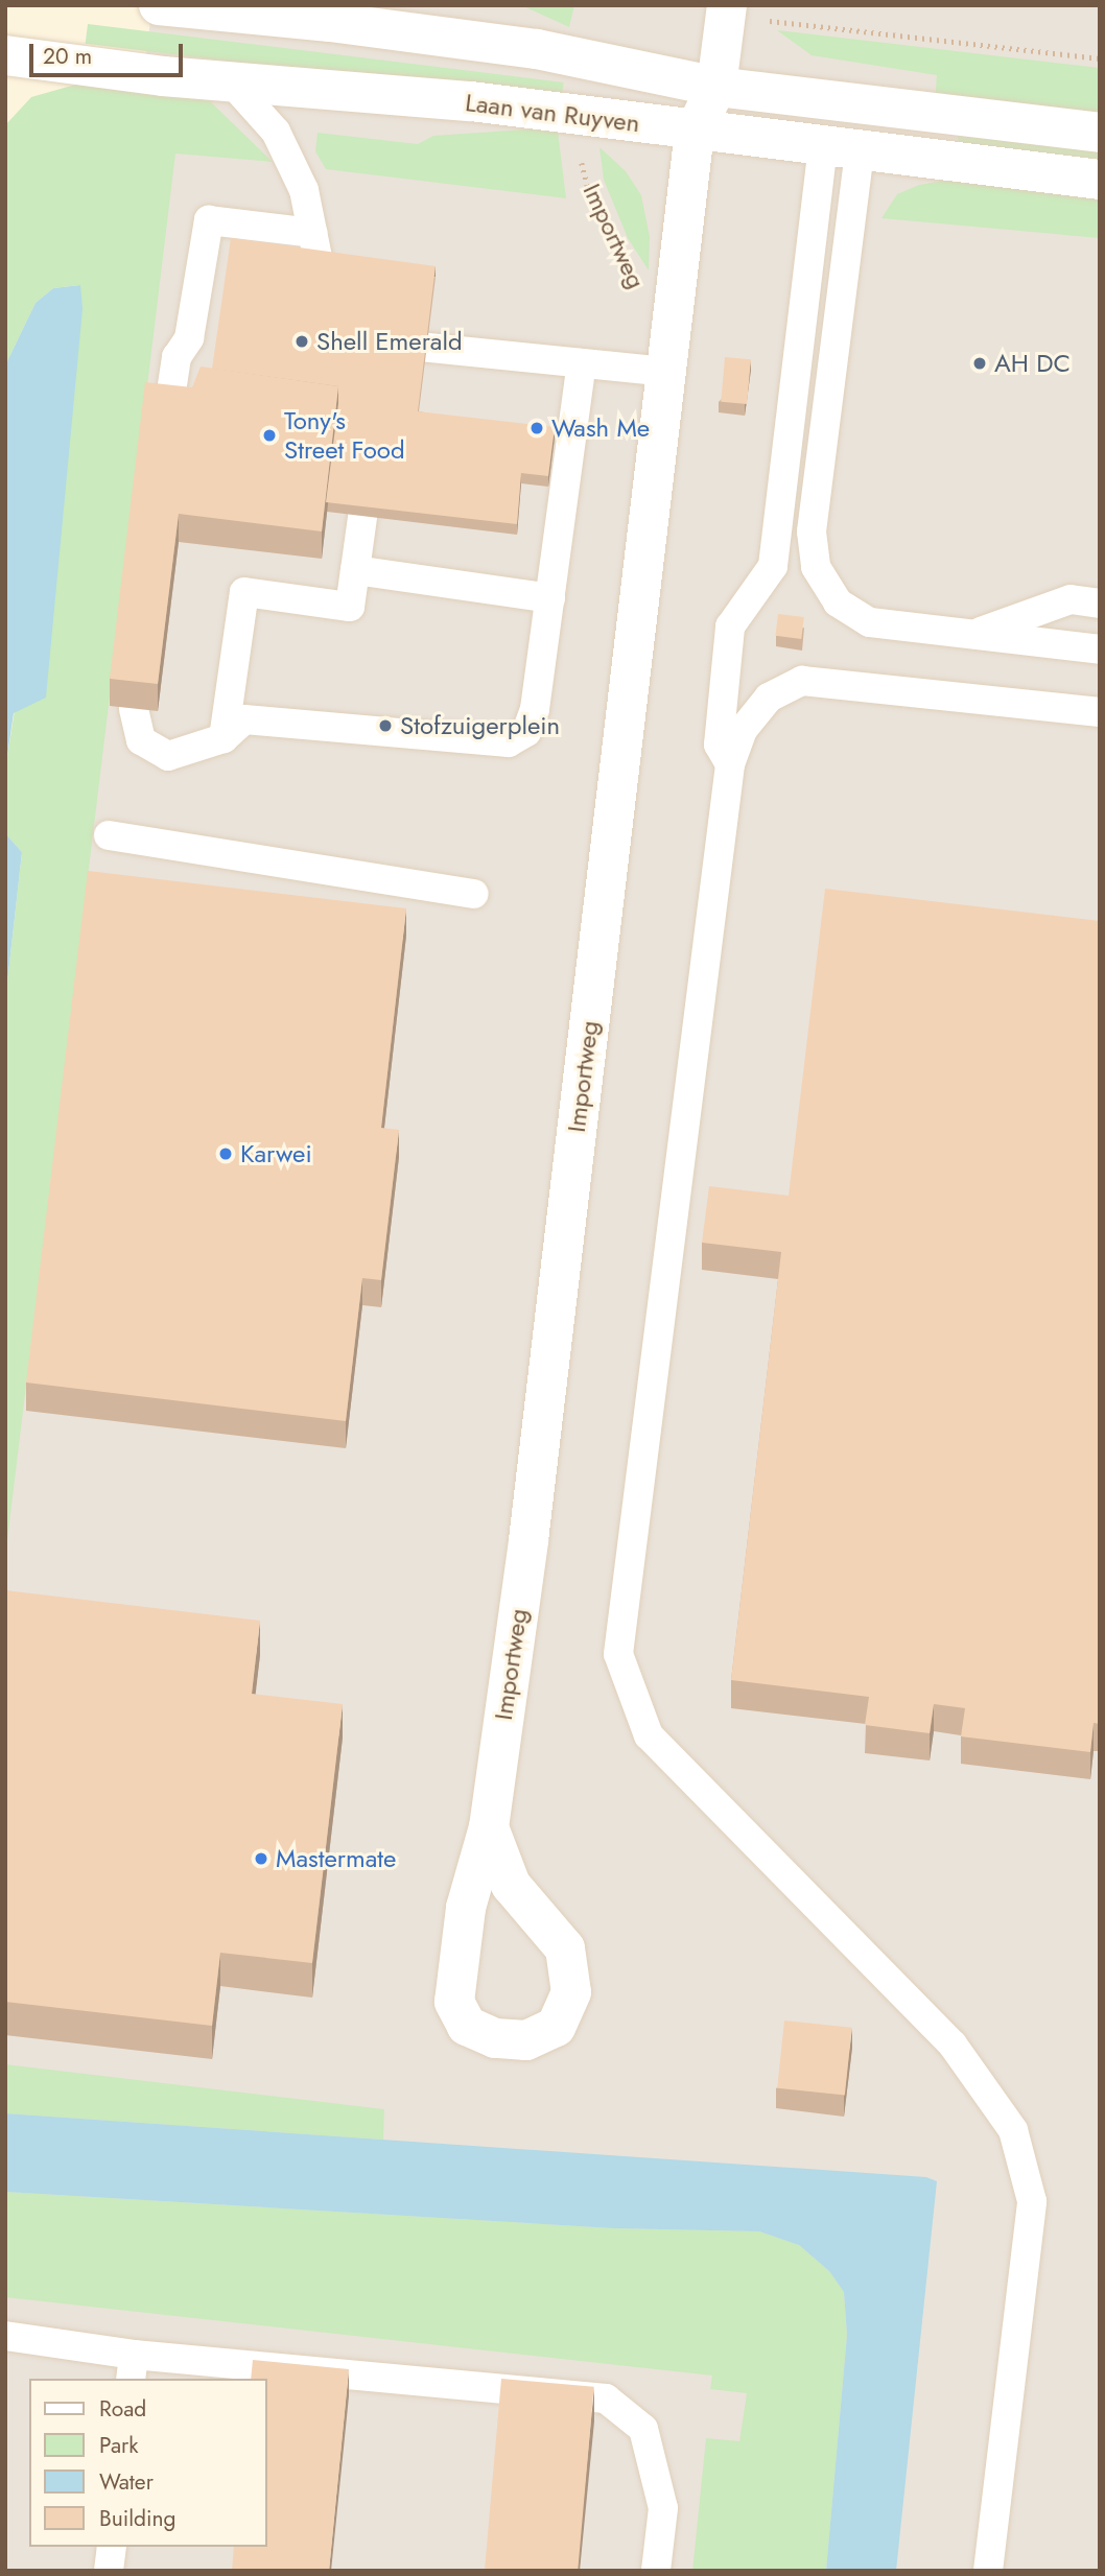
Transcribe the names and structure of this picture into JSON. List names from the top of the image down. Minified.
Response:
{"streets":{"street":["Laan van Ruyven","Importweg"]},"crossings":[["Laan van Ruyven","Importweg"]],"places":["Shell Emerald","AH DC","Wash Me","Tony's Street Food","Stofzuigerplein","Karwei","Mastermate"],"legend":["Road","Park","Water","Building"],"scale_bar":"20 m"}
